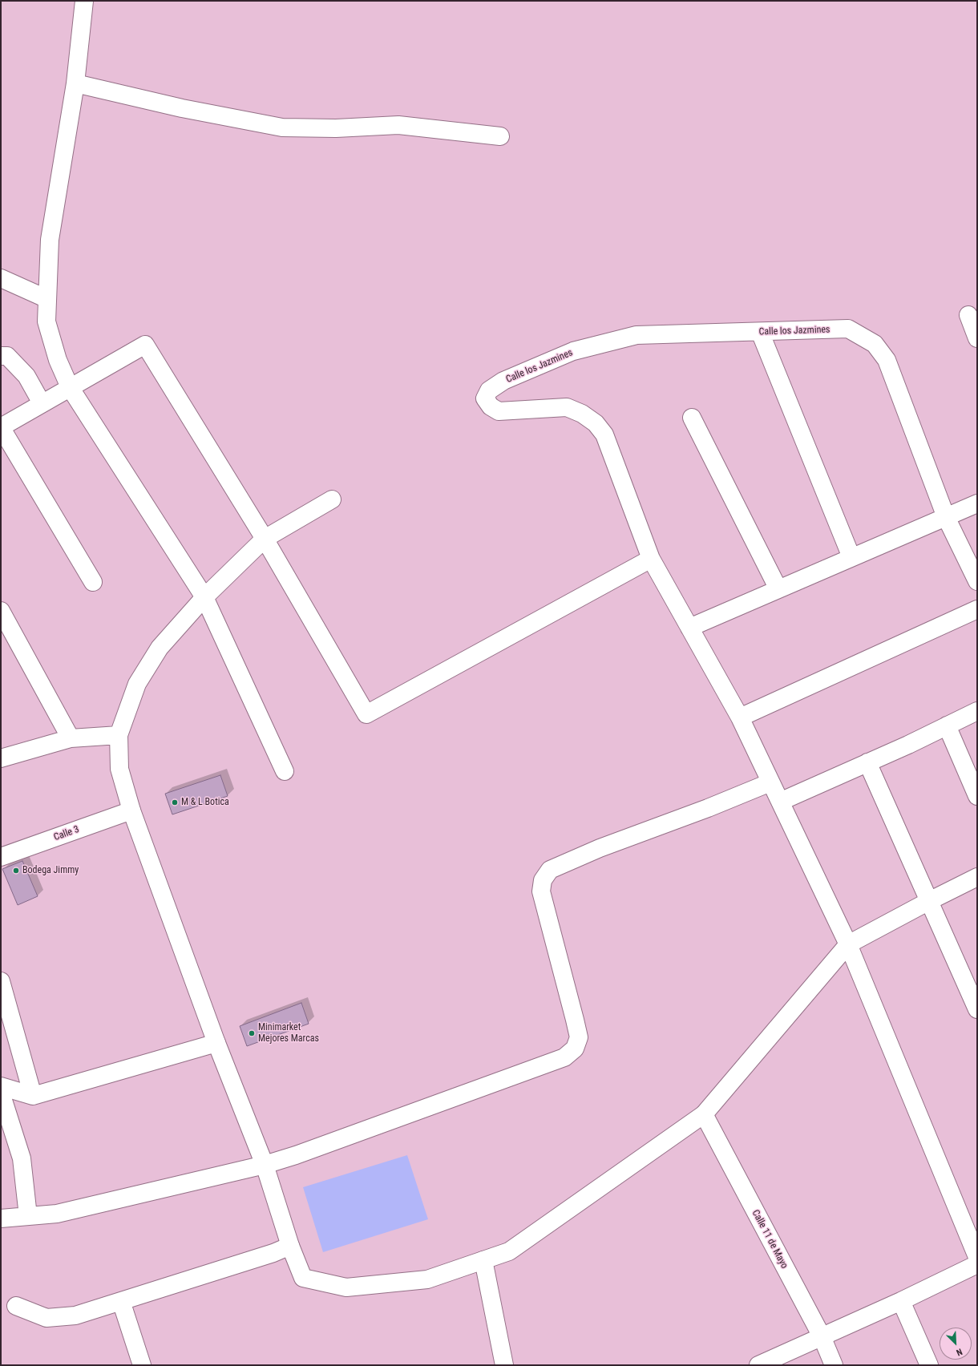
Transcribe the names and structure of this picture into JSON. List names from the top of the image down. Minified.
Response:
{"streets":{"street":["Calle los Jazmines","Calle 3","Calle 11 de Mayo"]},"places":["M & L Botica","Bodega Jimmy","Minimarket Mejores Marcas"],"north":"bottom right"}
